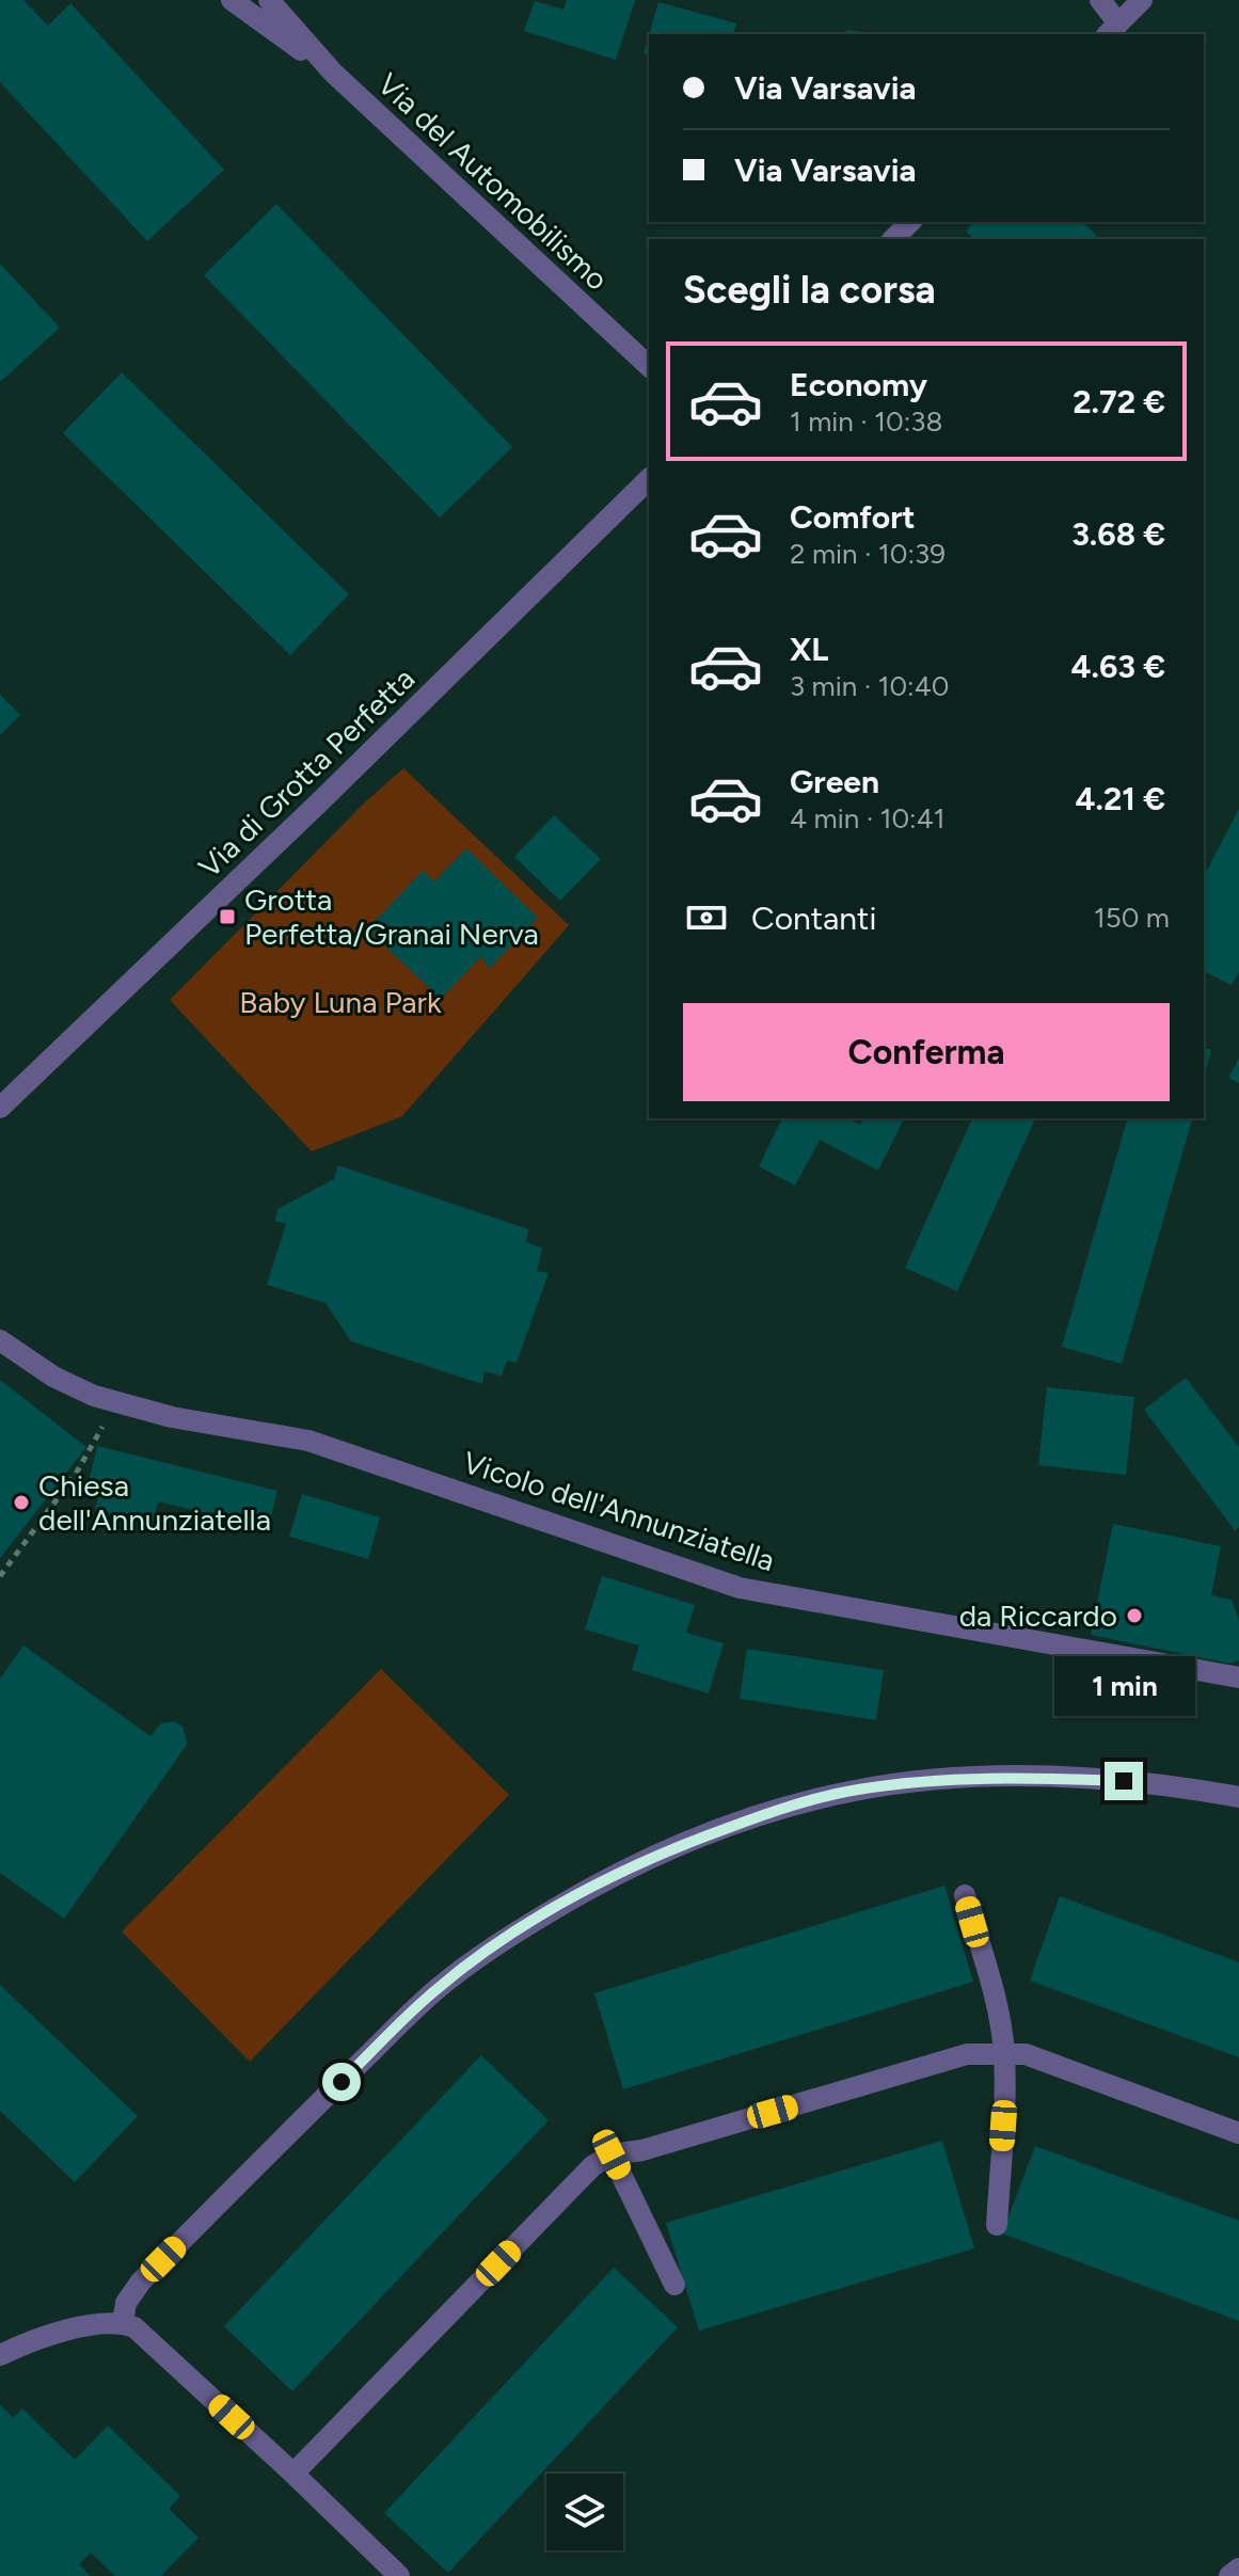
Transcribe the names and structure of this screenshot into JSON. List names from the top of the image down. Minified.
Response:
{"streets":{"street":["Via del Automobilismo","Via di Grotta Perfetta","Vicolo dell'Annunziatella"]},"parks":["Baby Luna Park"],"places":{"transit":["Grotta Perfetta/Granai Nerva"],"other":["Chiesa dell'Annunziatella","da Riccardo"]},"page":{"banner":["Via Varsavia","Via Varsavia"],"heading":"Scegli la corsa","list":[{"name":"Economy","note":"1 min · 10:38","value":"2.72 €"},{"name":"Comfort","note":"2 min · 10:39","value":"3.68 €"},{"name":"XL","note":"3 min · 10:40","value":"4.63 €"},{"name":"Green","note":"4 min · 10:41","value":"4.21 €"}],"pay":["Contanti","150 m"],"buttons":"Conferma","bubble":"1 min"}}
